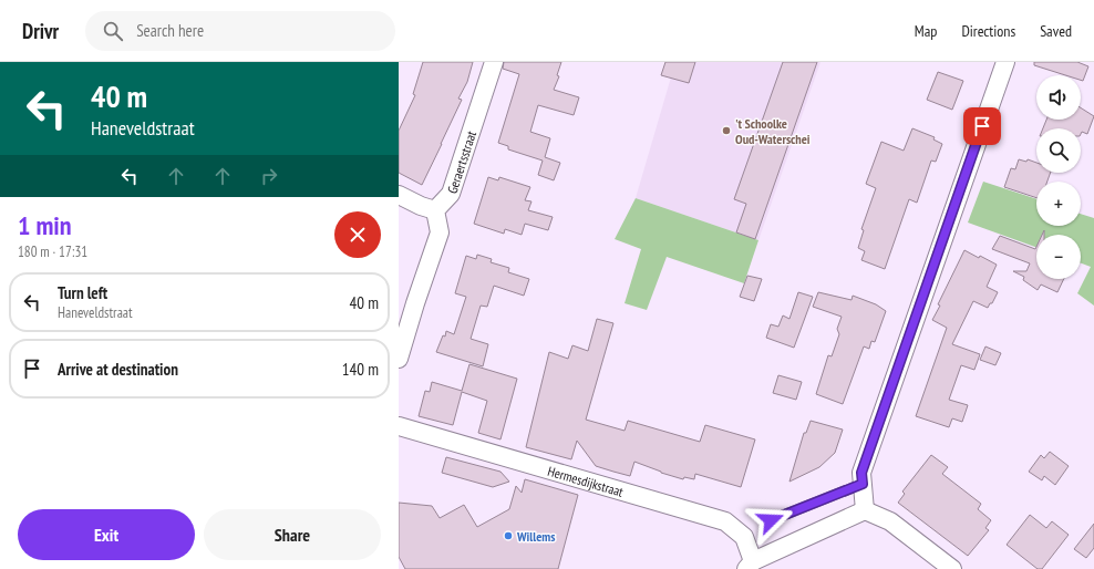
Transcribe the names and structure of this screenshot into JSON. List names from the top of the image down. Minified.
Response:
{"streets":{"street":["Geraertsstraat","Hermesdijkstraat"]},"places":["'t Schoolke Oud-Waterschei","Willems"],"page":{"header":"Drivr","search":"Search here","nav":["Map","Directions","Saved"],"turn":["40 m","Haneveldstraat"],"map_buttons":["+","−"],"heading":["1 min","180 m · 17:31"],"list":[{"name":"Turn left","note":"Haneveldstraat","value":"40 m"},{"name":"Arrive at destination","value":"140 m"}],"buttons":["Exit","Share"]}}
